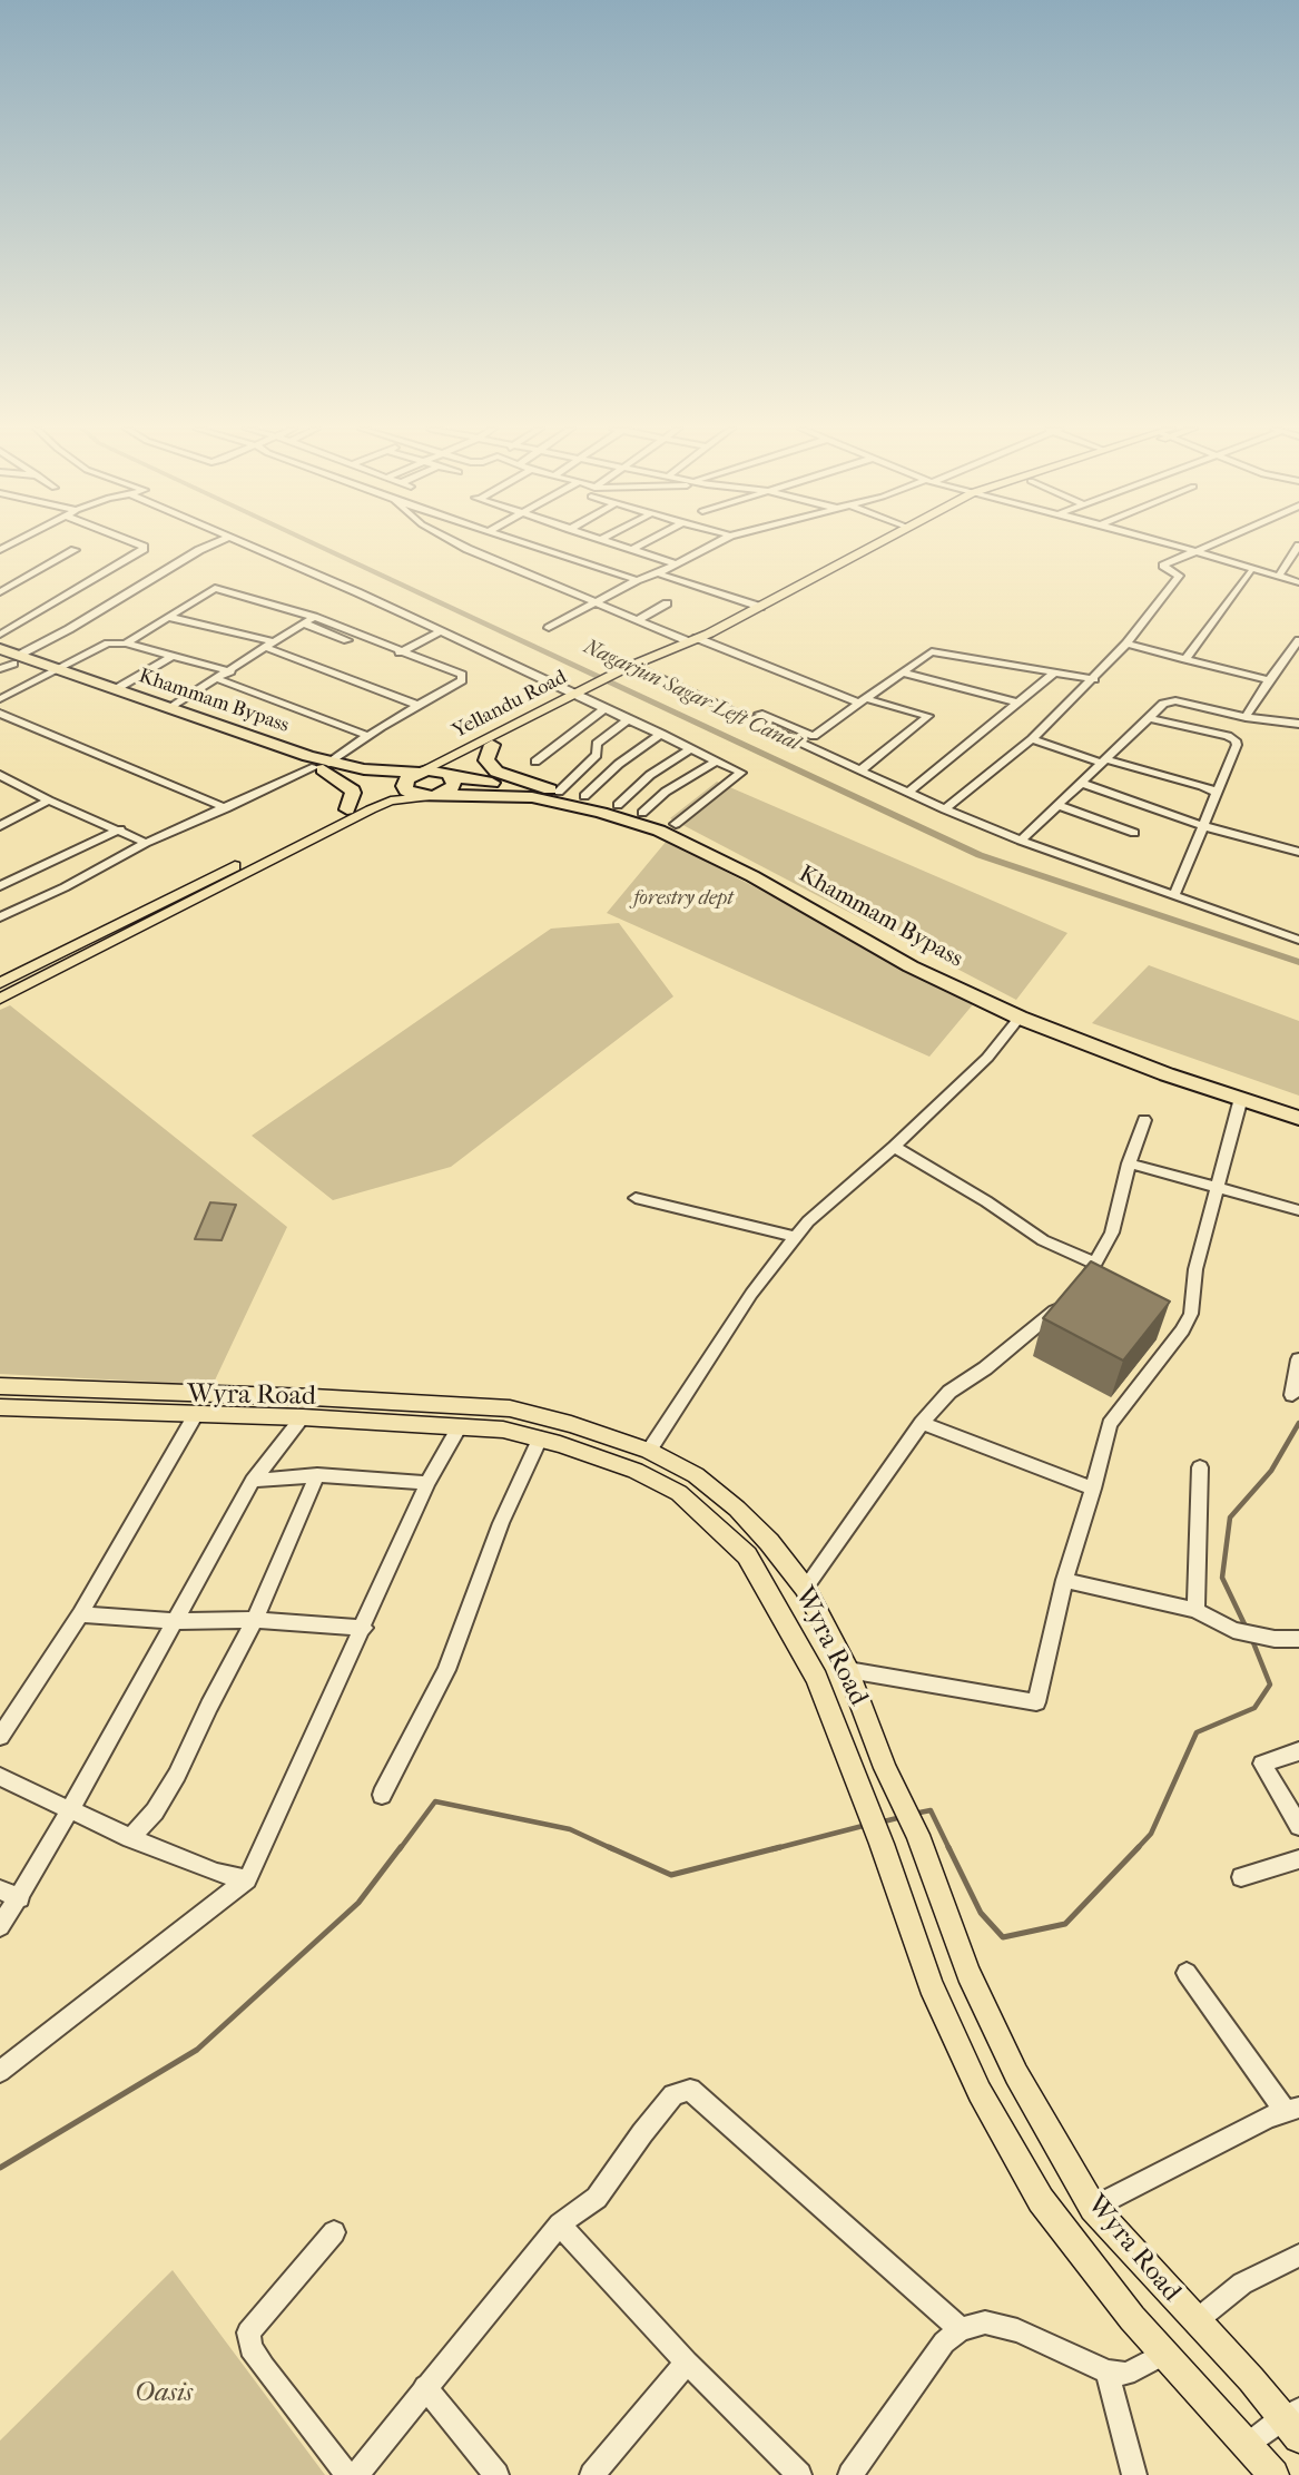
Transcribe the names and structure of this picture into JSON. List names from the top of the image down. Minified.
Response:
{"streets":{"highway":["Khammam Bypass"],"main road":["Yellandu Road","Wyra Road"]},"crossings":[["Khammam Bypass","Yellandu Road"]],"water":["Nagarjun Sagar Left Canal"],"parks":["forestry dept","Oasis"]}
